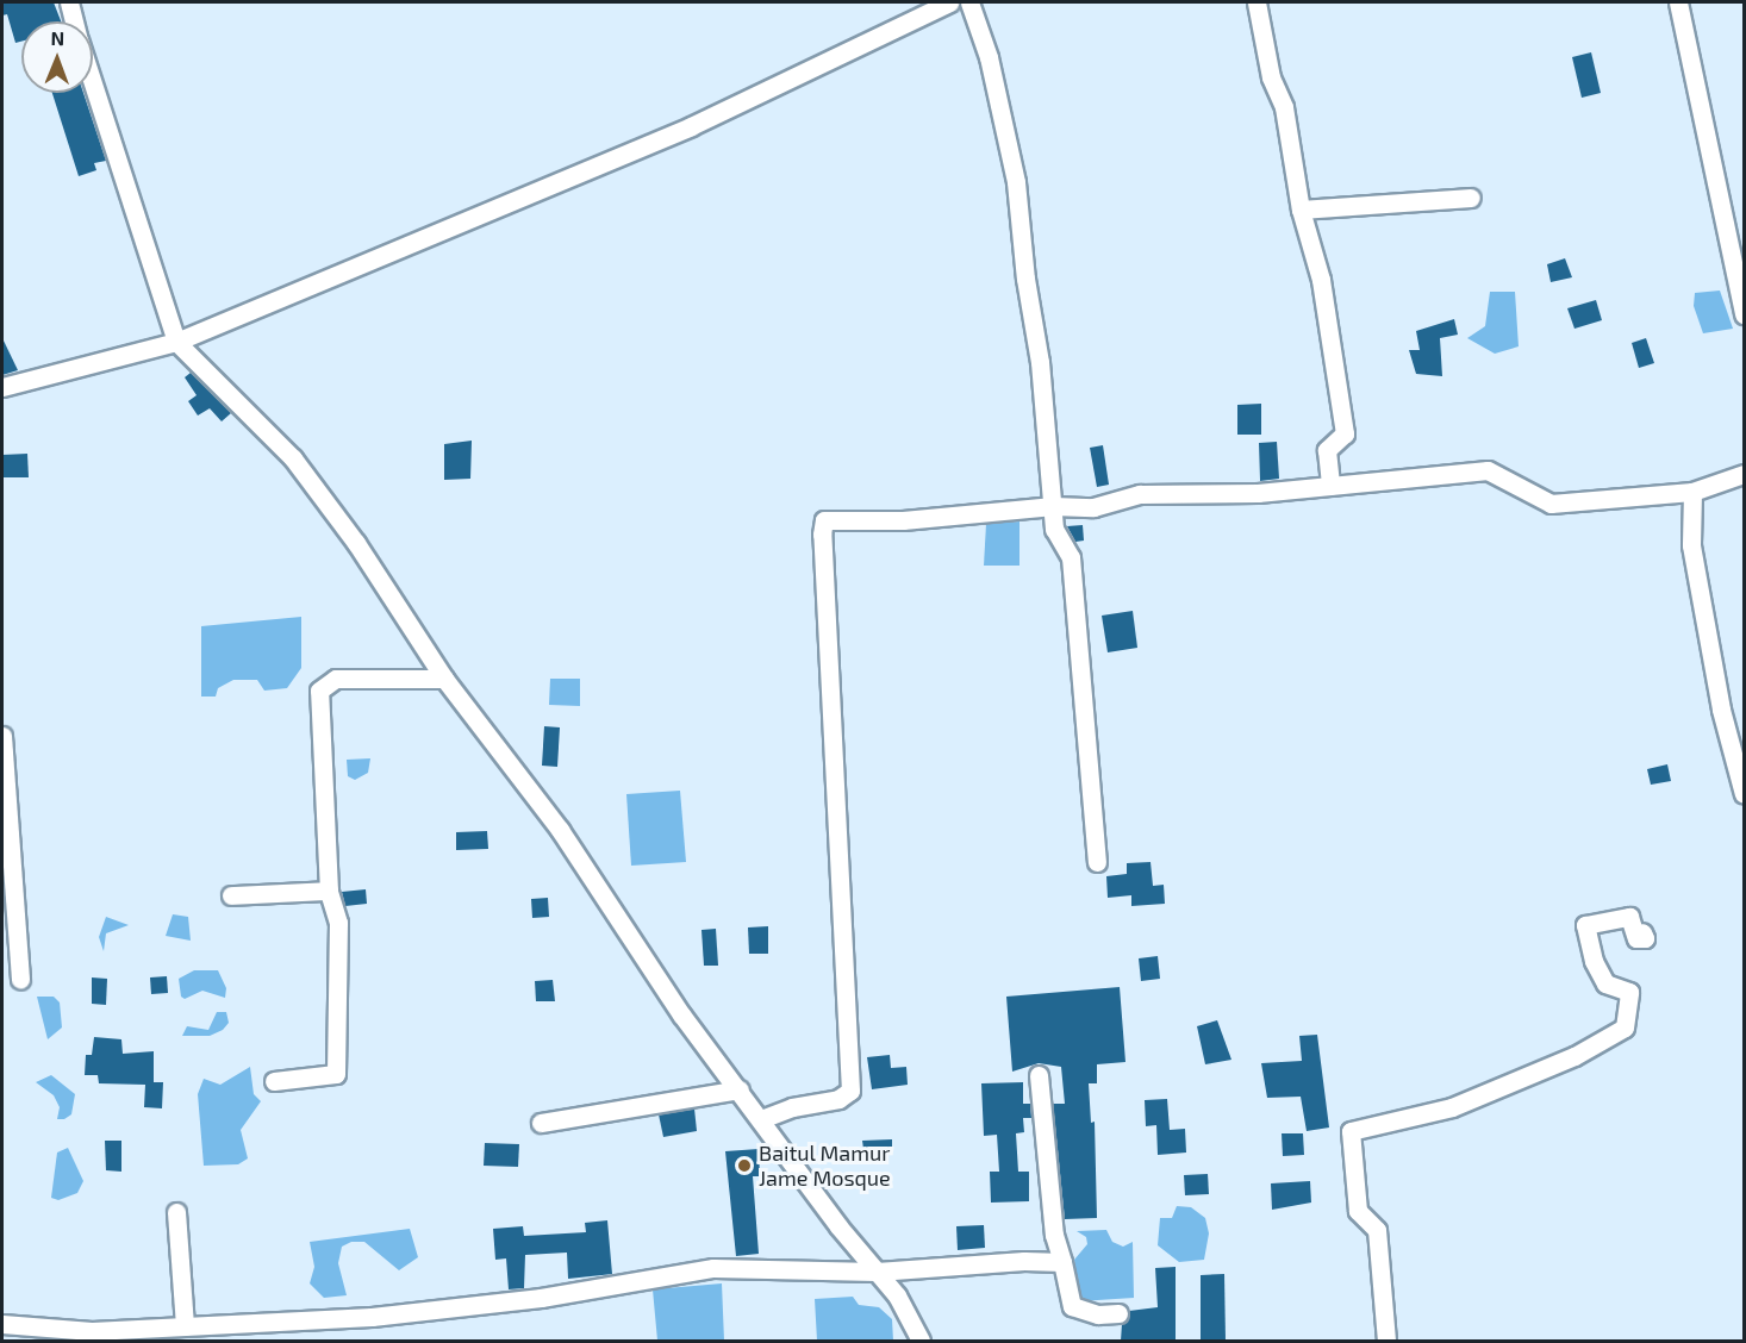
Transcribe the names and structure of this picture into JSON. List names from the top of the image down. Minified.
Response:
{"places":["Baitul Mamur Jame Mosque"],"north":"top"}
